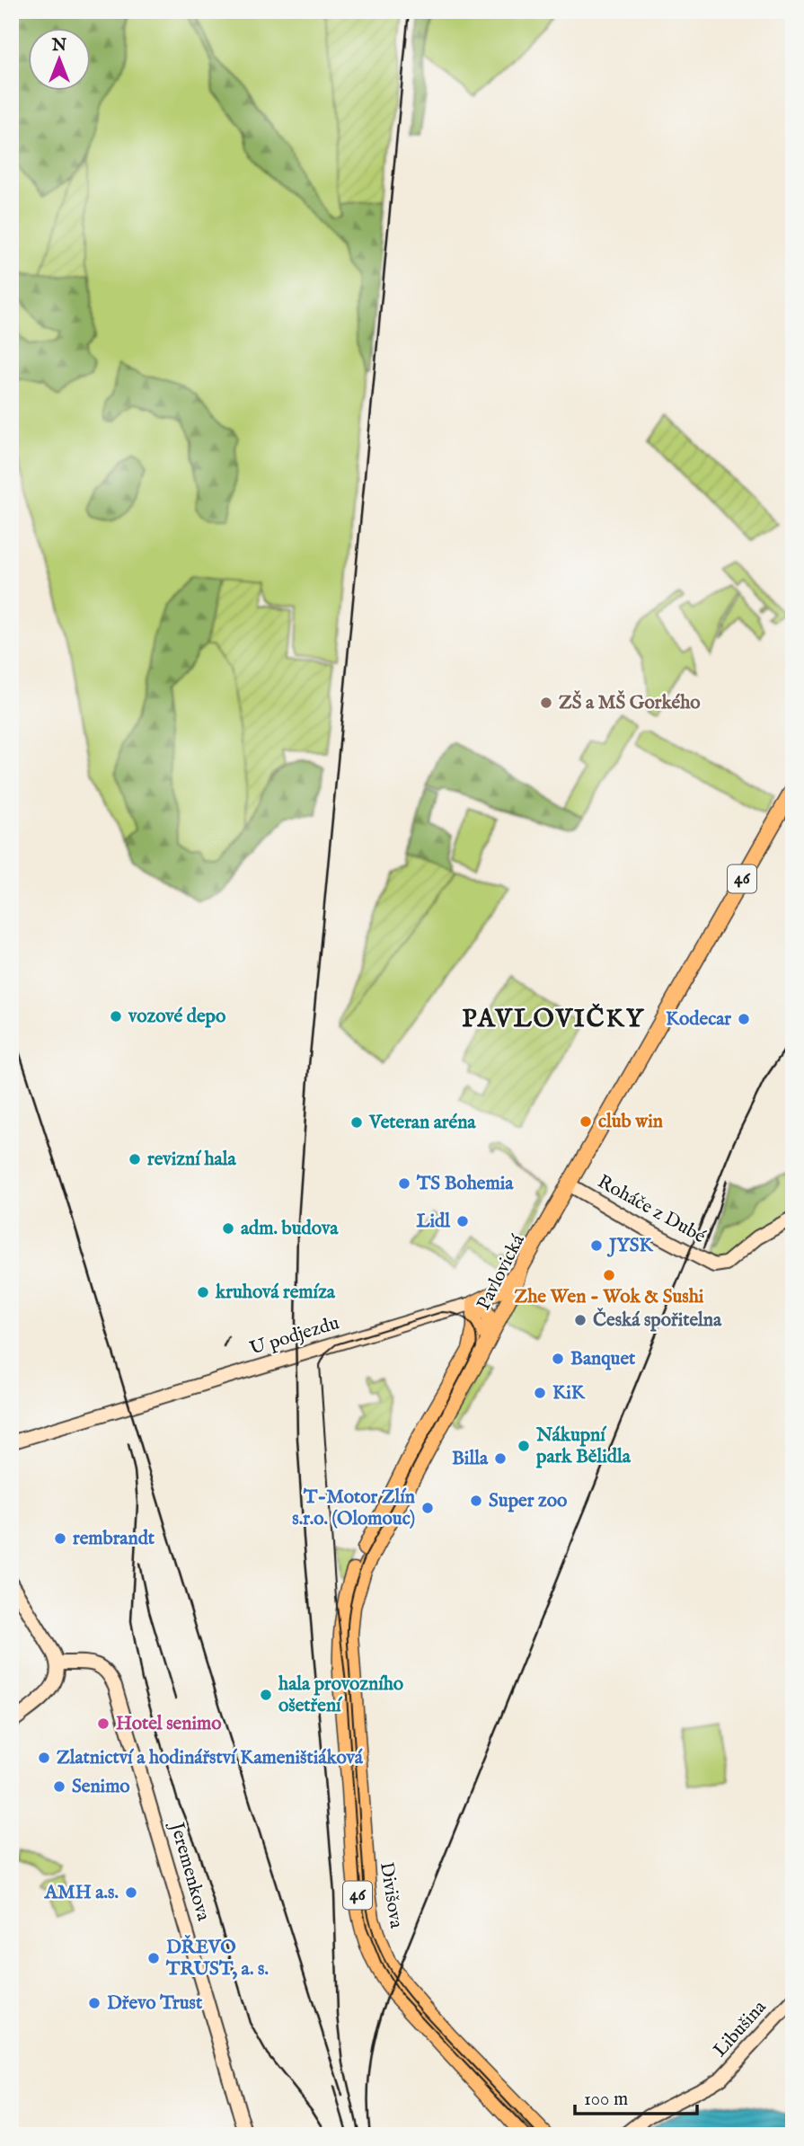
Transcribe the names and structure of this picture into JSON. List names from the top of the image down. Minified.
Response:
{"streets":{"main road":["46","Pavlovická","U podjezdu","Divišova"],"street":["Roháče z Dubé","Jeremenkova","Libušina"]},"crossings":[["Roháče z Dubé","Pavlovická"],["Pavlovická","U podjezdu"],["Pavlovická","Divišova"]],"districts":["PAVLOVIČKY"],"places":["ZŠ a MŠ Gorkého","vozové depo","Kodecar","club win","Veteran aréna","revizní hala","TS Bohemia","Lidl","adm. budova","JYSK","Zhe Wen - Wok & Sushi","kruhová remíza","Česká spořitelna","Banquet","KiK","Nákupní park Bělidla","Billa","Super zoo","T-Motor Zlín s.r.o. (Olomouc)","rembrandt","hala provozního ošetření","Hotel senimo","Zlatnictví a hodinářství Kameništiáková","Senimo","AMH a.s.","DŘEVO TRUST, a. s.","Dřevo Trust"],"scale_bar":"100 m","north":"top"}
